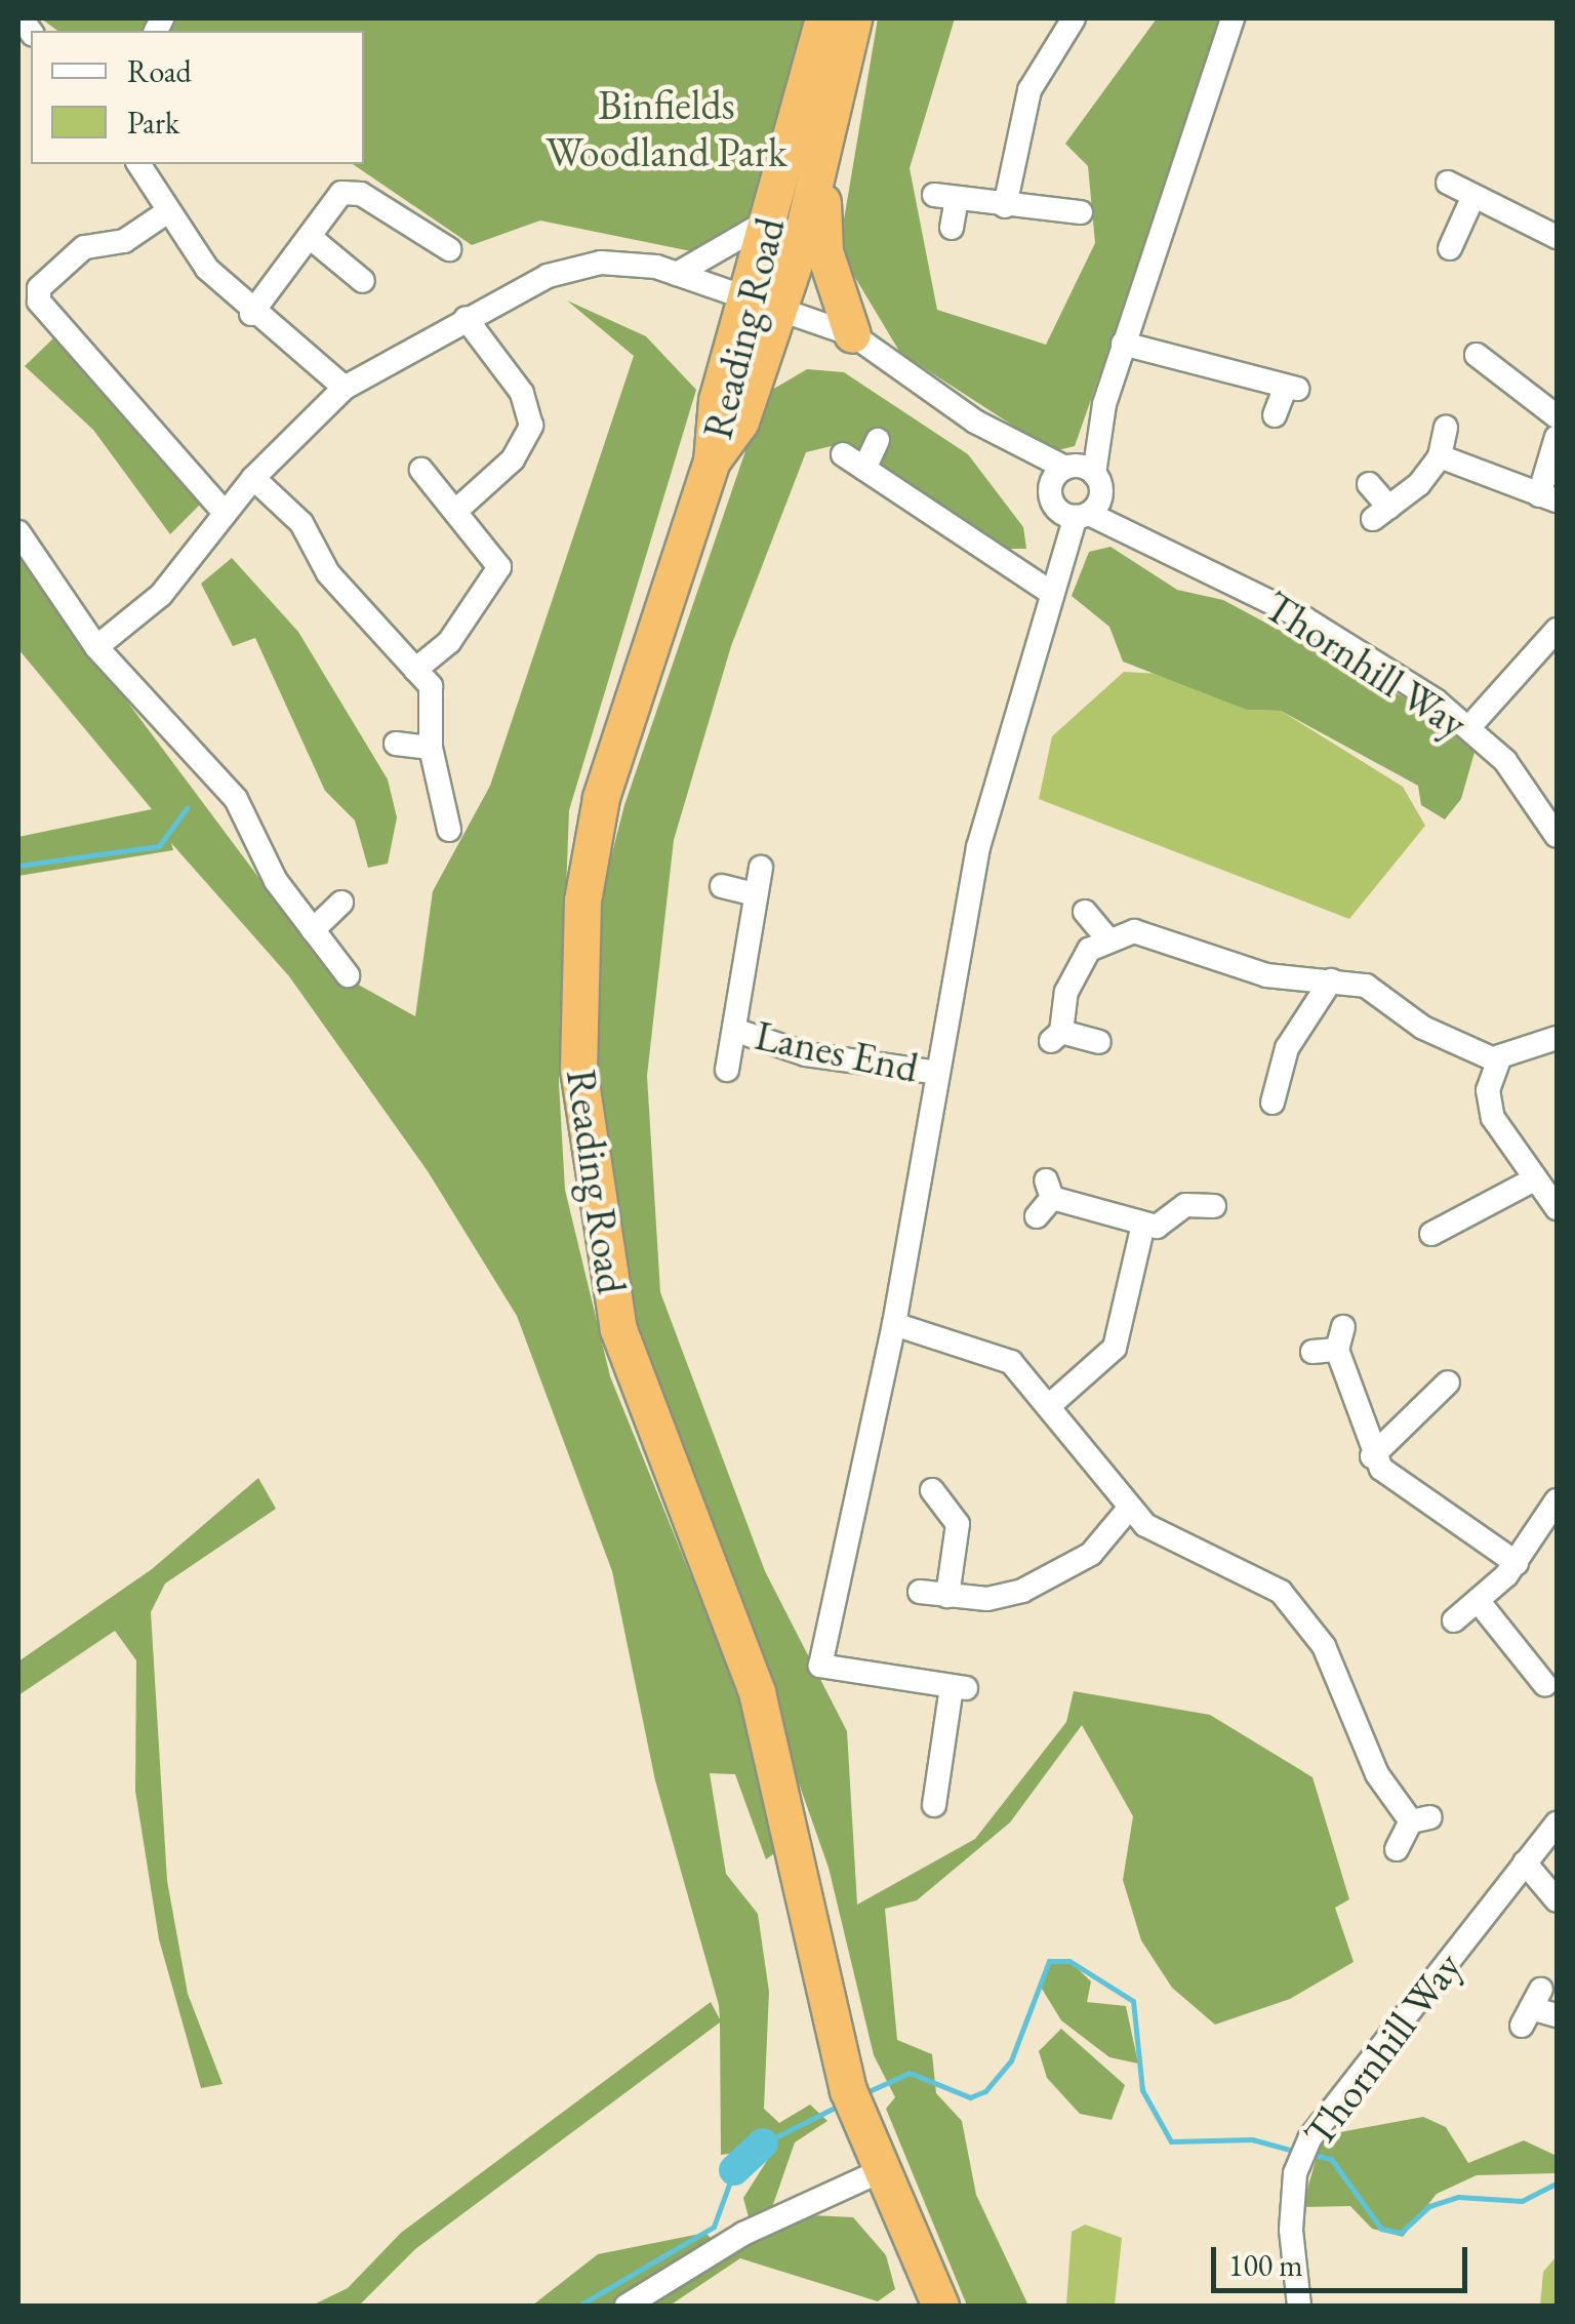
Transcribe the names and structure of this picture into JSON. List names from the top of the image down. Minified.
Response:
{"streets":{"highway":["Reading Road"],"street":["Thornhill Way","Lanes End"]},"crossings":[["Reading Road","Thornhill Way"]],"parks":["Binfields Woodland Park"],"legend":["Road","Park"],"scale_bar":"100 m"}
